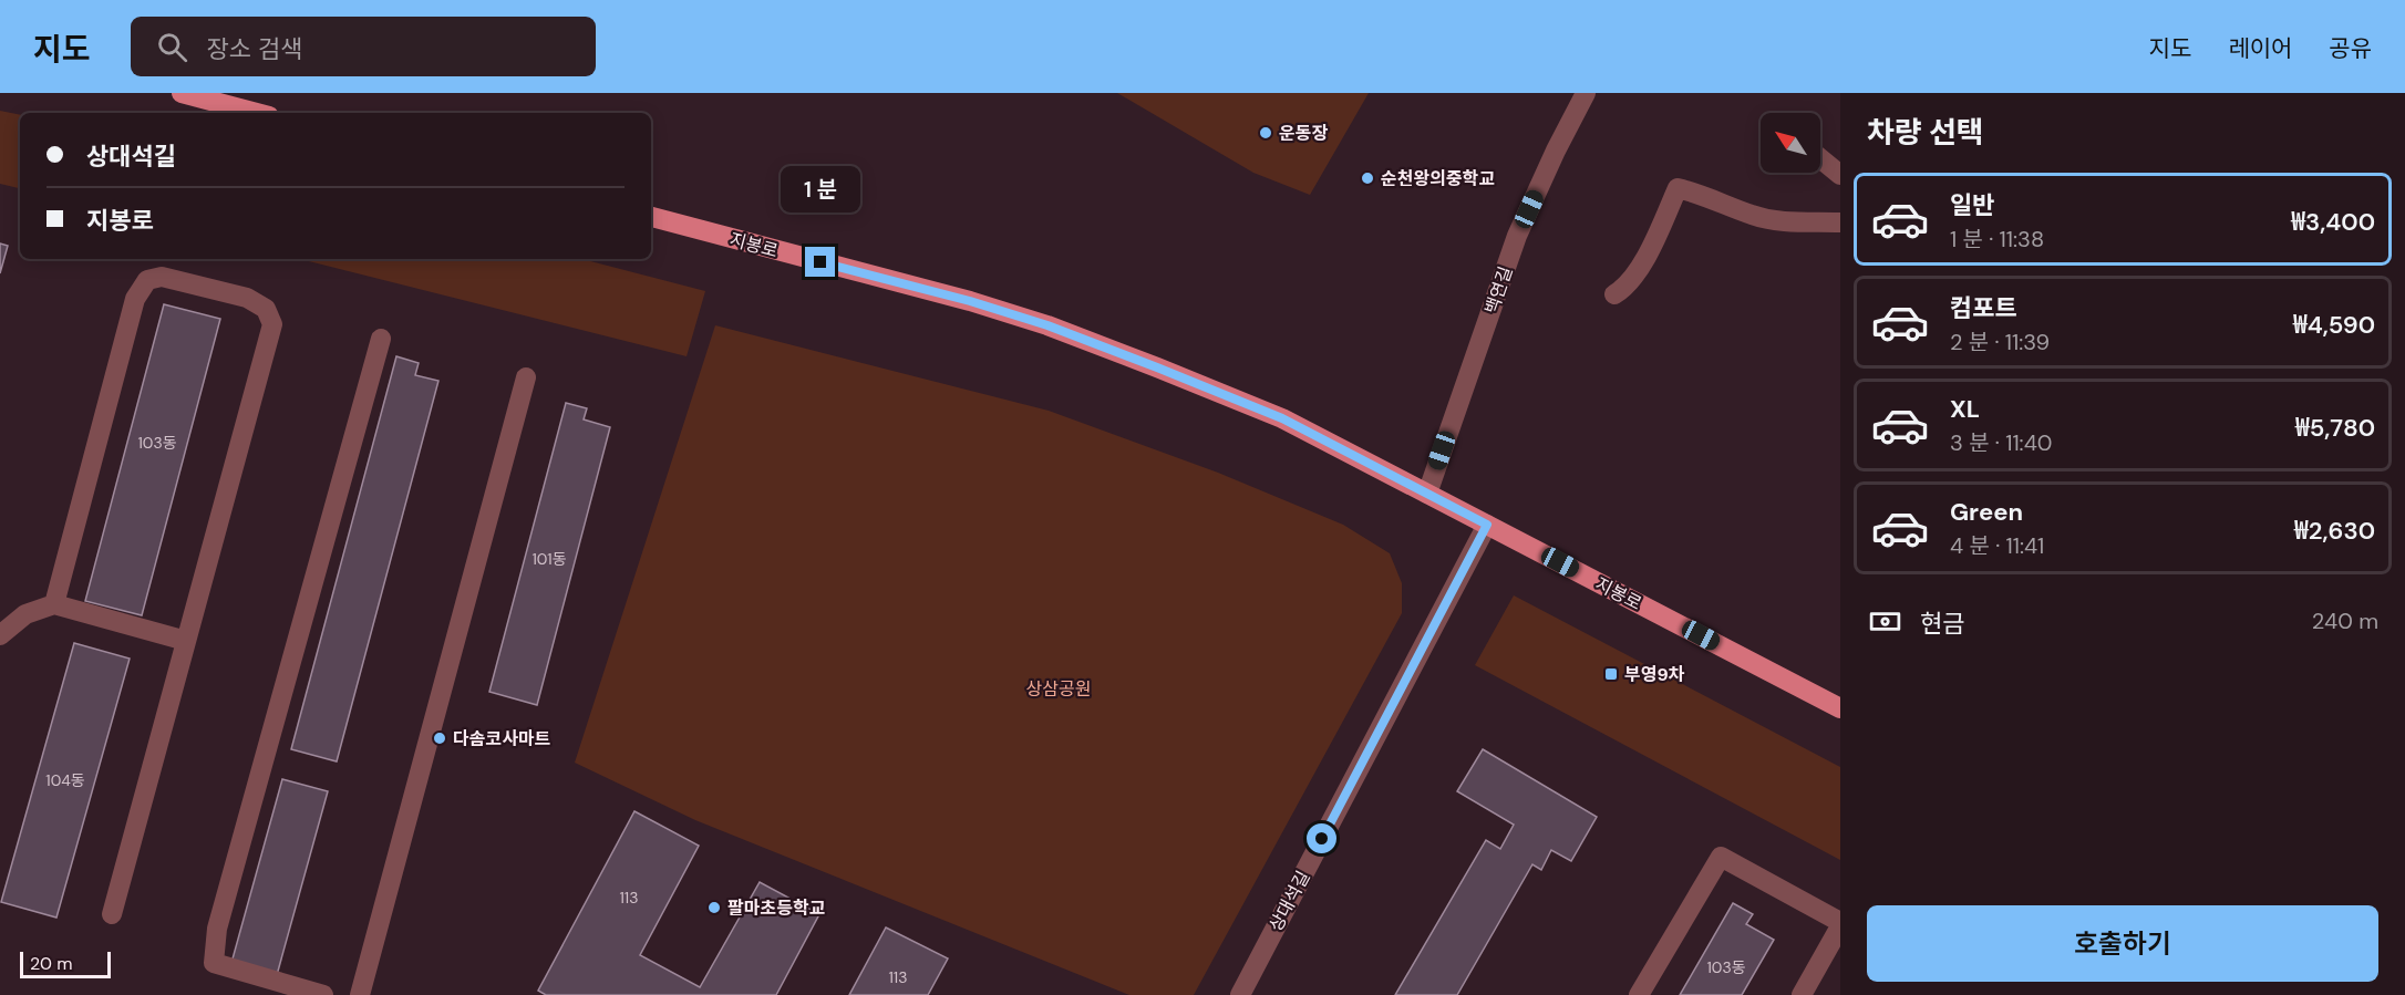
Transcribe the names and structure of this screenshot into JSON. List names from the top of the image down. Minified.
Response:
{"streets":{"main road":["지봉로"],"street":["백연길","상대석길"]},"crossings":[["지봉로","백연길"],["지봉로","상대석길"]],"parks":["상삼공원"],"places":{"other":["운동장","순천왕의중학교","다솜코사마트","팔마초등학교"],"transit":["부영9차"]},"house_numbers":["103동","101동","104동","113","103동","113"],"scale_bar":"20 m","north":"top left","page":{"header":"지도","search":"장소 검색","nav":["지도","레이어","공유"],"heading":"차량 선택","banner":["상대석길","지봉로"],"bubble":"1 분","list":[{"name":"일반","note":"1 분 · 11:38","value":"₩3,400"},{"name":"컴포트","note":"2 분 · 11:39","value":"₩4,590"},{"name":"XL","note":"3 분 · 11:40","value":"₩5,780"},{"name":"Green","note":"4 분 · 11:41","value":"₩2,630"}],"pay":["현금","240 m"],"buttons":"호출하기","scale":"20 m"}}
